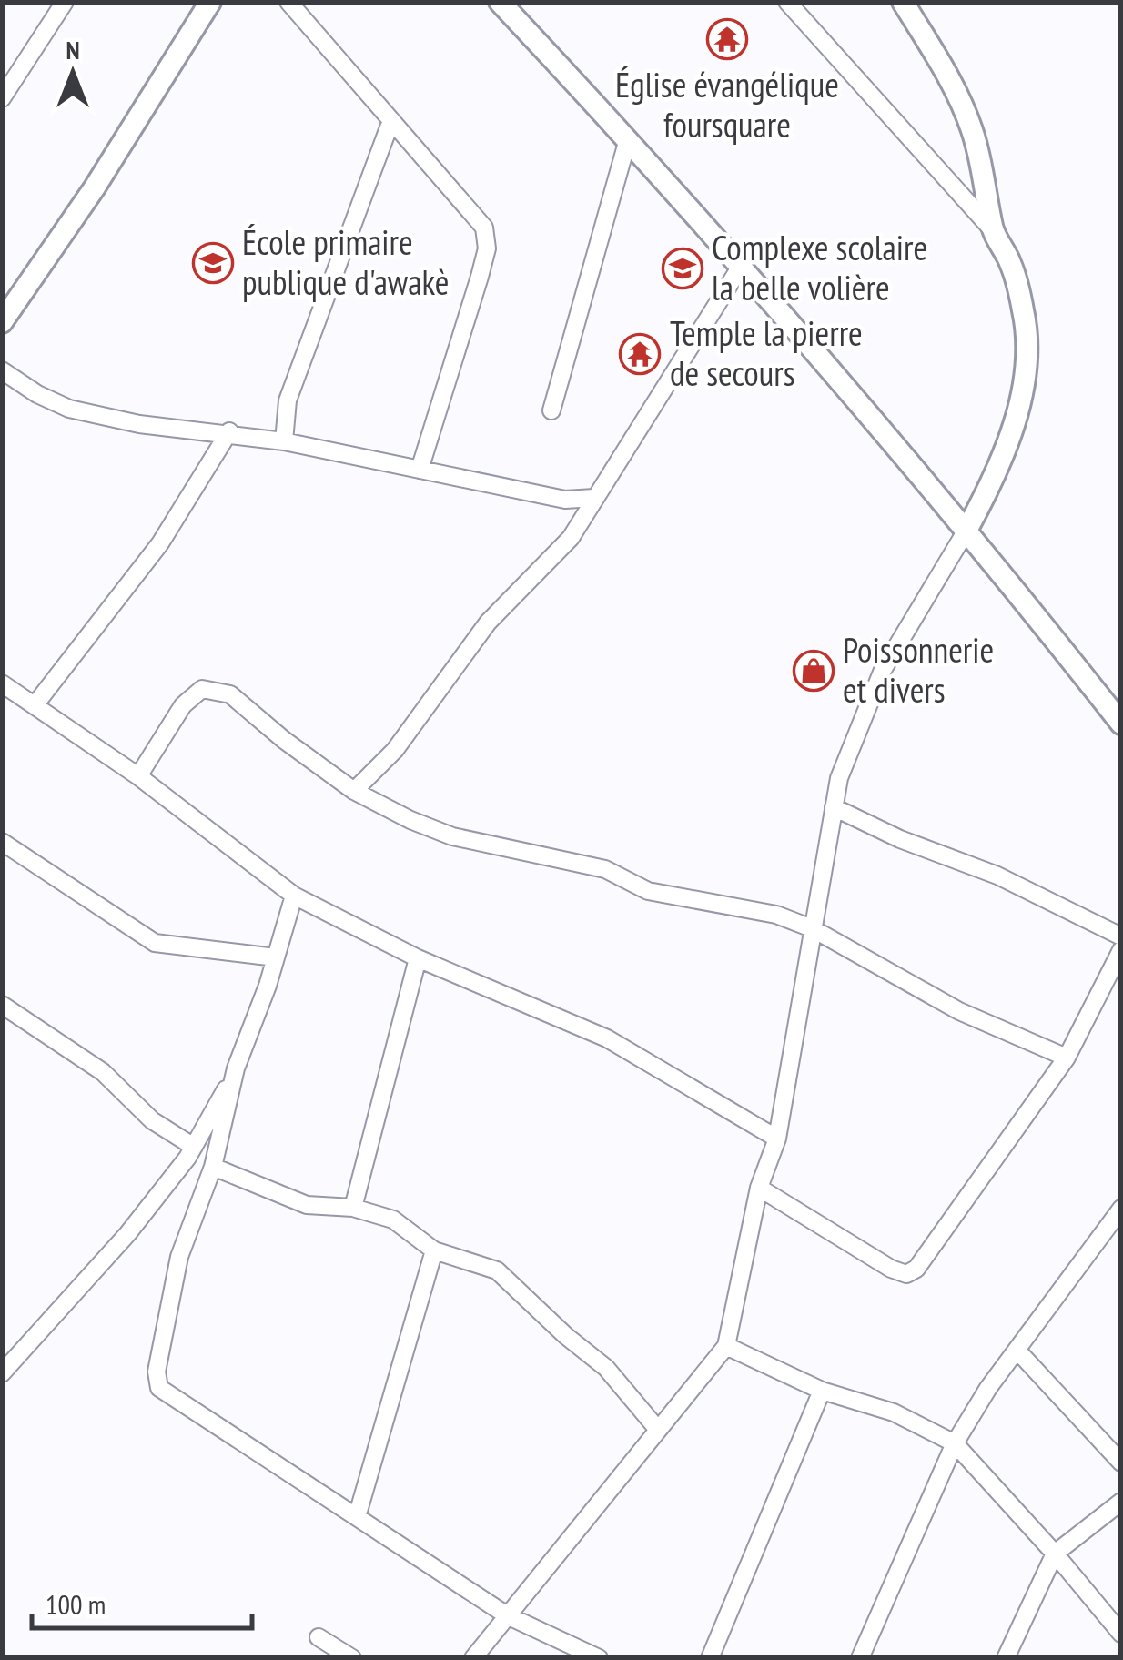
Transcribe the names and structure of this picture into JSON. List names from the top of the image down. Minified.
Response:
{"places":{"temple":["Église évangélique foursquare","Temple la pierre de secours"],"school or university":["École primaire publique d'awakè","Complexe scolaire la belle volière"],"shop":["Poissonnerie et divers"]},"scale_bar":"100 m","north":"top"}
